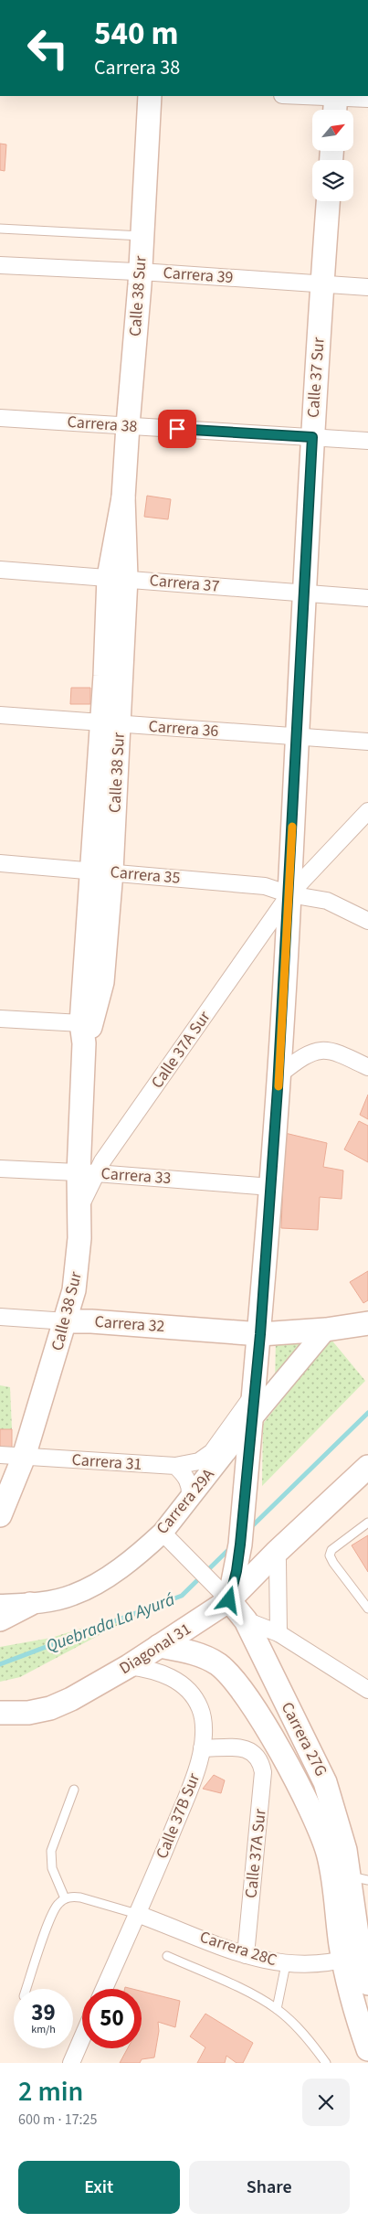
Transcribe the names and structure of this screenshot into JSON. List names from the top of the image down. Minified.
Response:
{"streets":{"main road":["Calle 38 Sur","Calle 37 Sur","Carrera 32","Diagonal 31","Carrera 27G"],"street":["Carrera 39","Carrera 38","Carrera 37","Carrera 36","Carrera 35","Calle 37A Sur","Carrera 33","Carrera 31","Carrera 29A","Calle 37B Sur","Carrera 28C"]},"crossings":[["Carrera 39","Calle 38 Sur"],["Carrera 39","Calle 37 Sur"],["Calle 38 Sur","Carrera 38"],["Calle 38 Sur","Carrera 37"],["Calle 38 Sur","Carrera 36"],["Calle 38 Sur","Carrera 35"],["Calle 38 Sur","Calle 37A Sur"],["Calle 38 Sur","Carrera 33"],["Calle 38 Sur","Carrera 32"],["Calle 38 Sur","Carrera 31"],["Calle 37 Sur","Carrera 38"],["Calle 37 Sur","Carrera 37"],["Calle 37 Sur","Carrera 36"],["Calle 37 Sur","Carrera 35"],["Calle 37 Sur","Calle 37A Sur"],["Calle 37 Sur","Carrera 33"],["Calle 37 Sur","Carrera 32"],["Calle 37 Sur","Carrera 31"],["Calle 37 Sur","Carrera 29A"],["Calle 37 Sur","Diagonal 31"],["Calle 37 Sur","Carrera 27G"],["Carrera 35","Calle 37A Sur"],["Calle 37A Sur","Carrera 33"],["Calle 37A Sur","Calle 37B Sur"],["Calle 37A Sur","Carrera 28C"],["Carrera 32","Carrera 29A"],["Carrera 29A","Carrera 27G"],["Diagonal 31","Carrera 27G"],["Diagonal 31","Calle 37B Sur"],["Carrera 27G","Carrera 28C"],["Calle 37B Sur","Carrera 28C"]],"water":["Quebrada La Ayurá"],"north":"top right","page":{"turn":["540 m","Carrera 38"],"speed":"39 km/h","limit":"50","heading":["2 min","600 m · 17:25"],"buttons":["Exit","Share"]}}
